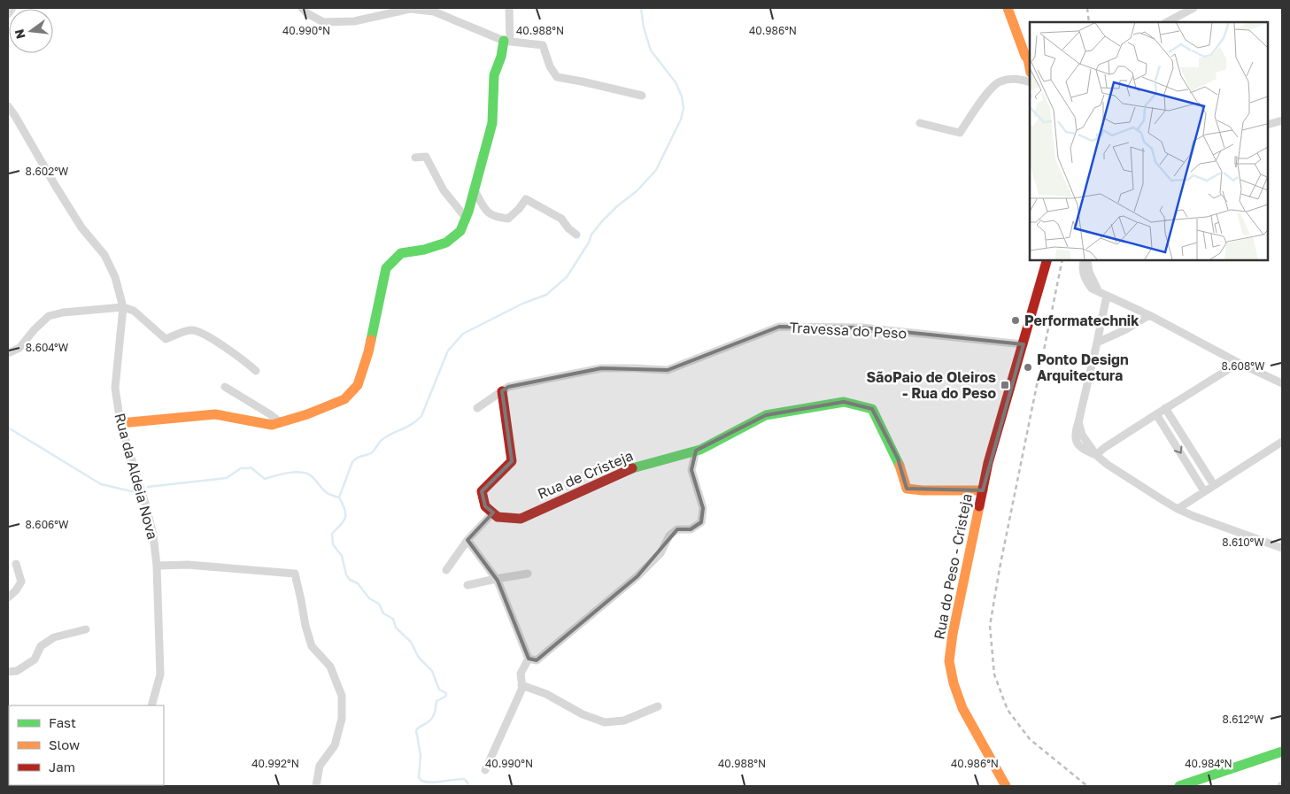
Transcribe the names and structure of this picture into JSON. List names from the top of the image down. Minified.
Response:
{"streets":{"main road":["Rua de Cristeja","Rua do Peso - Cristeja"],"street":["Travessa do Peso","Rua da Aldeia Nova"]},"crossings":[["Travessa do Peso","Rua do Peso - Cristeja"],["Rua de Cristeja","Rua do Peso - Cristeja"]],"places":{"other":["Performatechnik","Ponto Design Arquitectura"],"transit":["SãoPaio de Oleiros - Rua do Peso"]},"legend":["Fast","Slow","Jam"],"north":"left","coordinates":["40.990°N","40.988°N","40.986°N","8.602°W","8.604°W","8.608°W","8.606°W","8.610°W","8.612°W","40.992°N","40.984°N"]}
